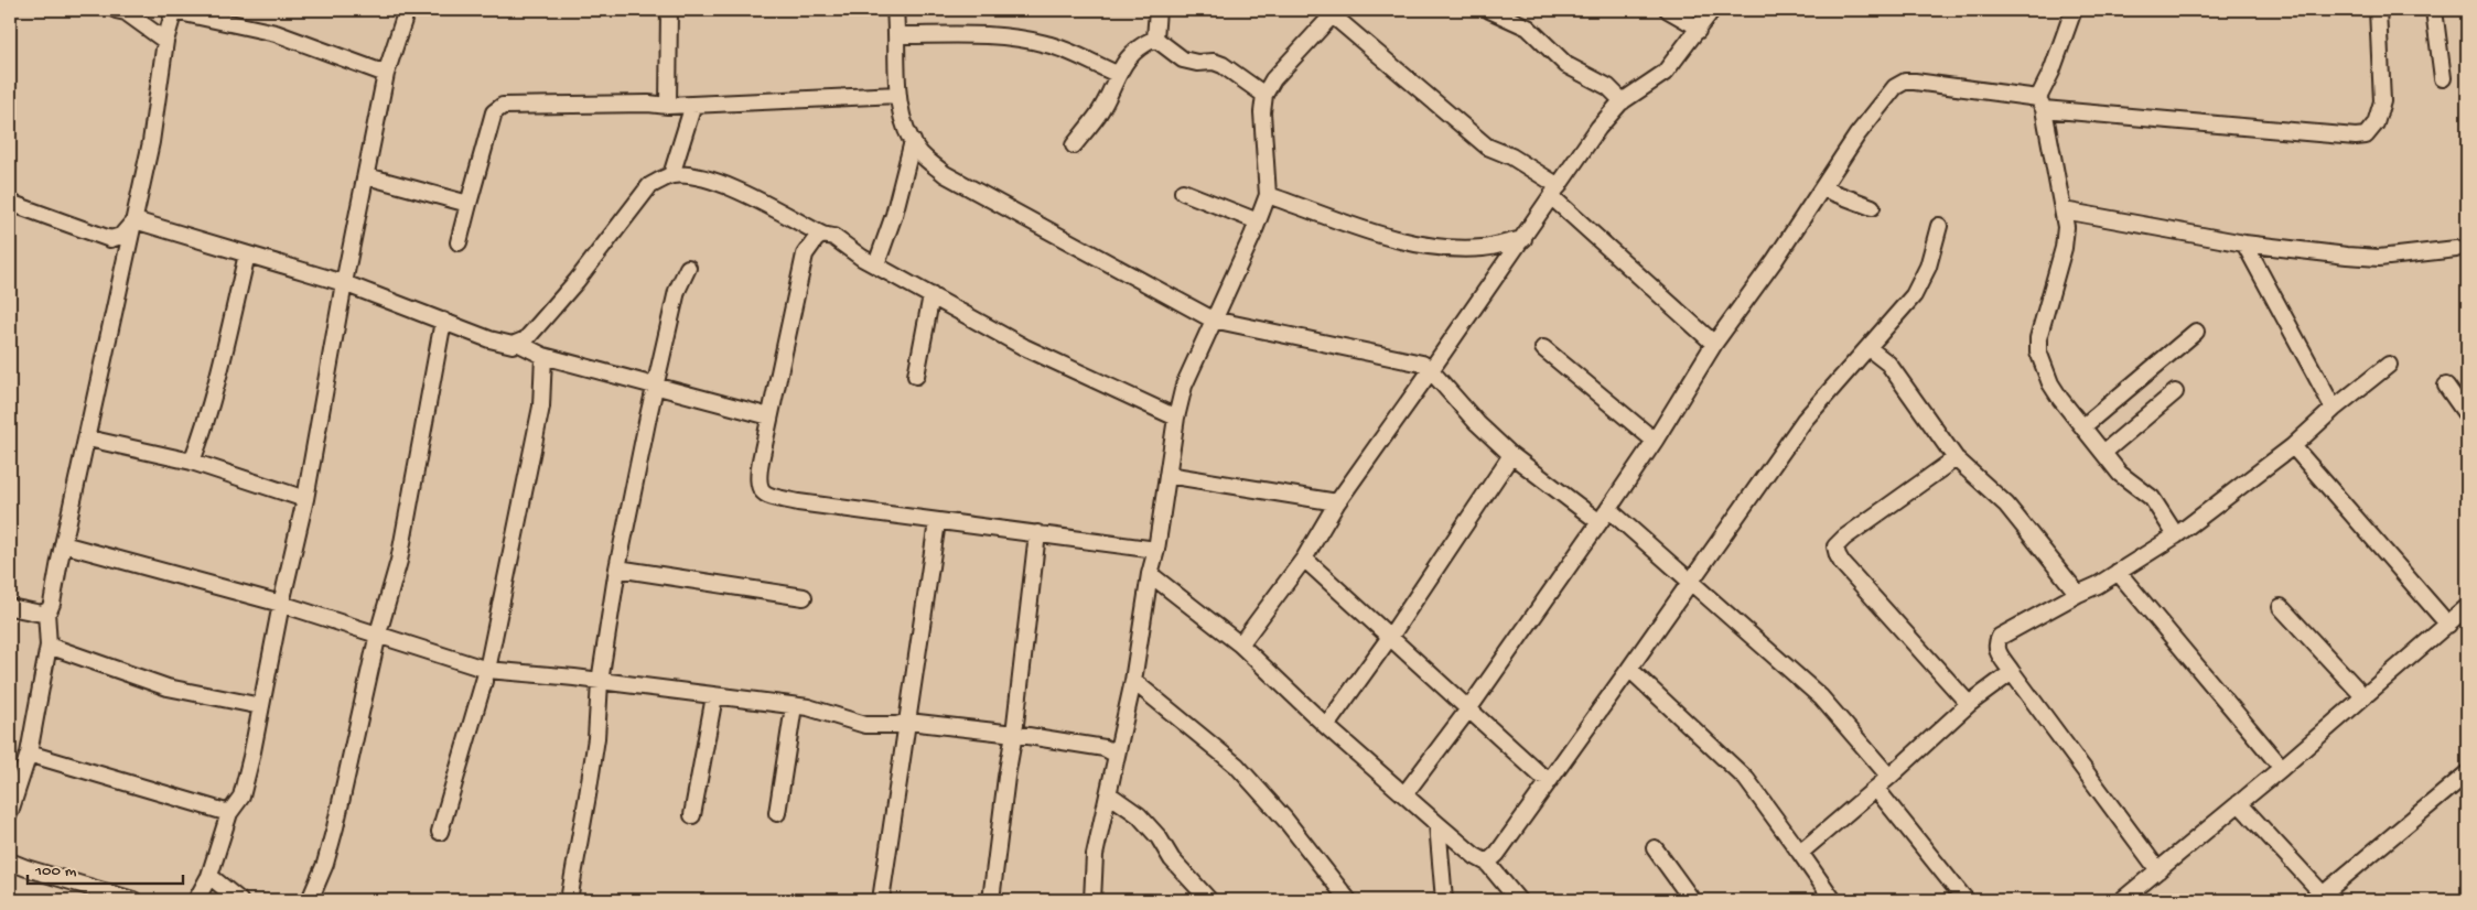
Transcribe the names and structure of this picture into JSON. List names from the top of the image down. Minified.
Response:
{"scale_bar":"100 m"}
